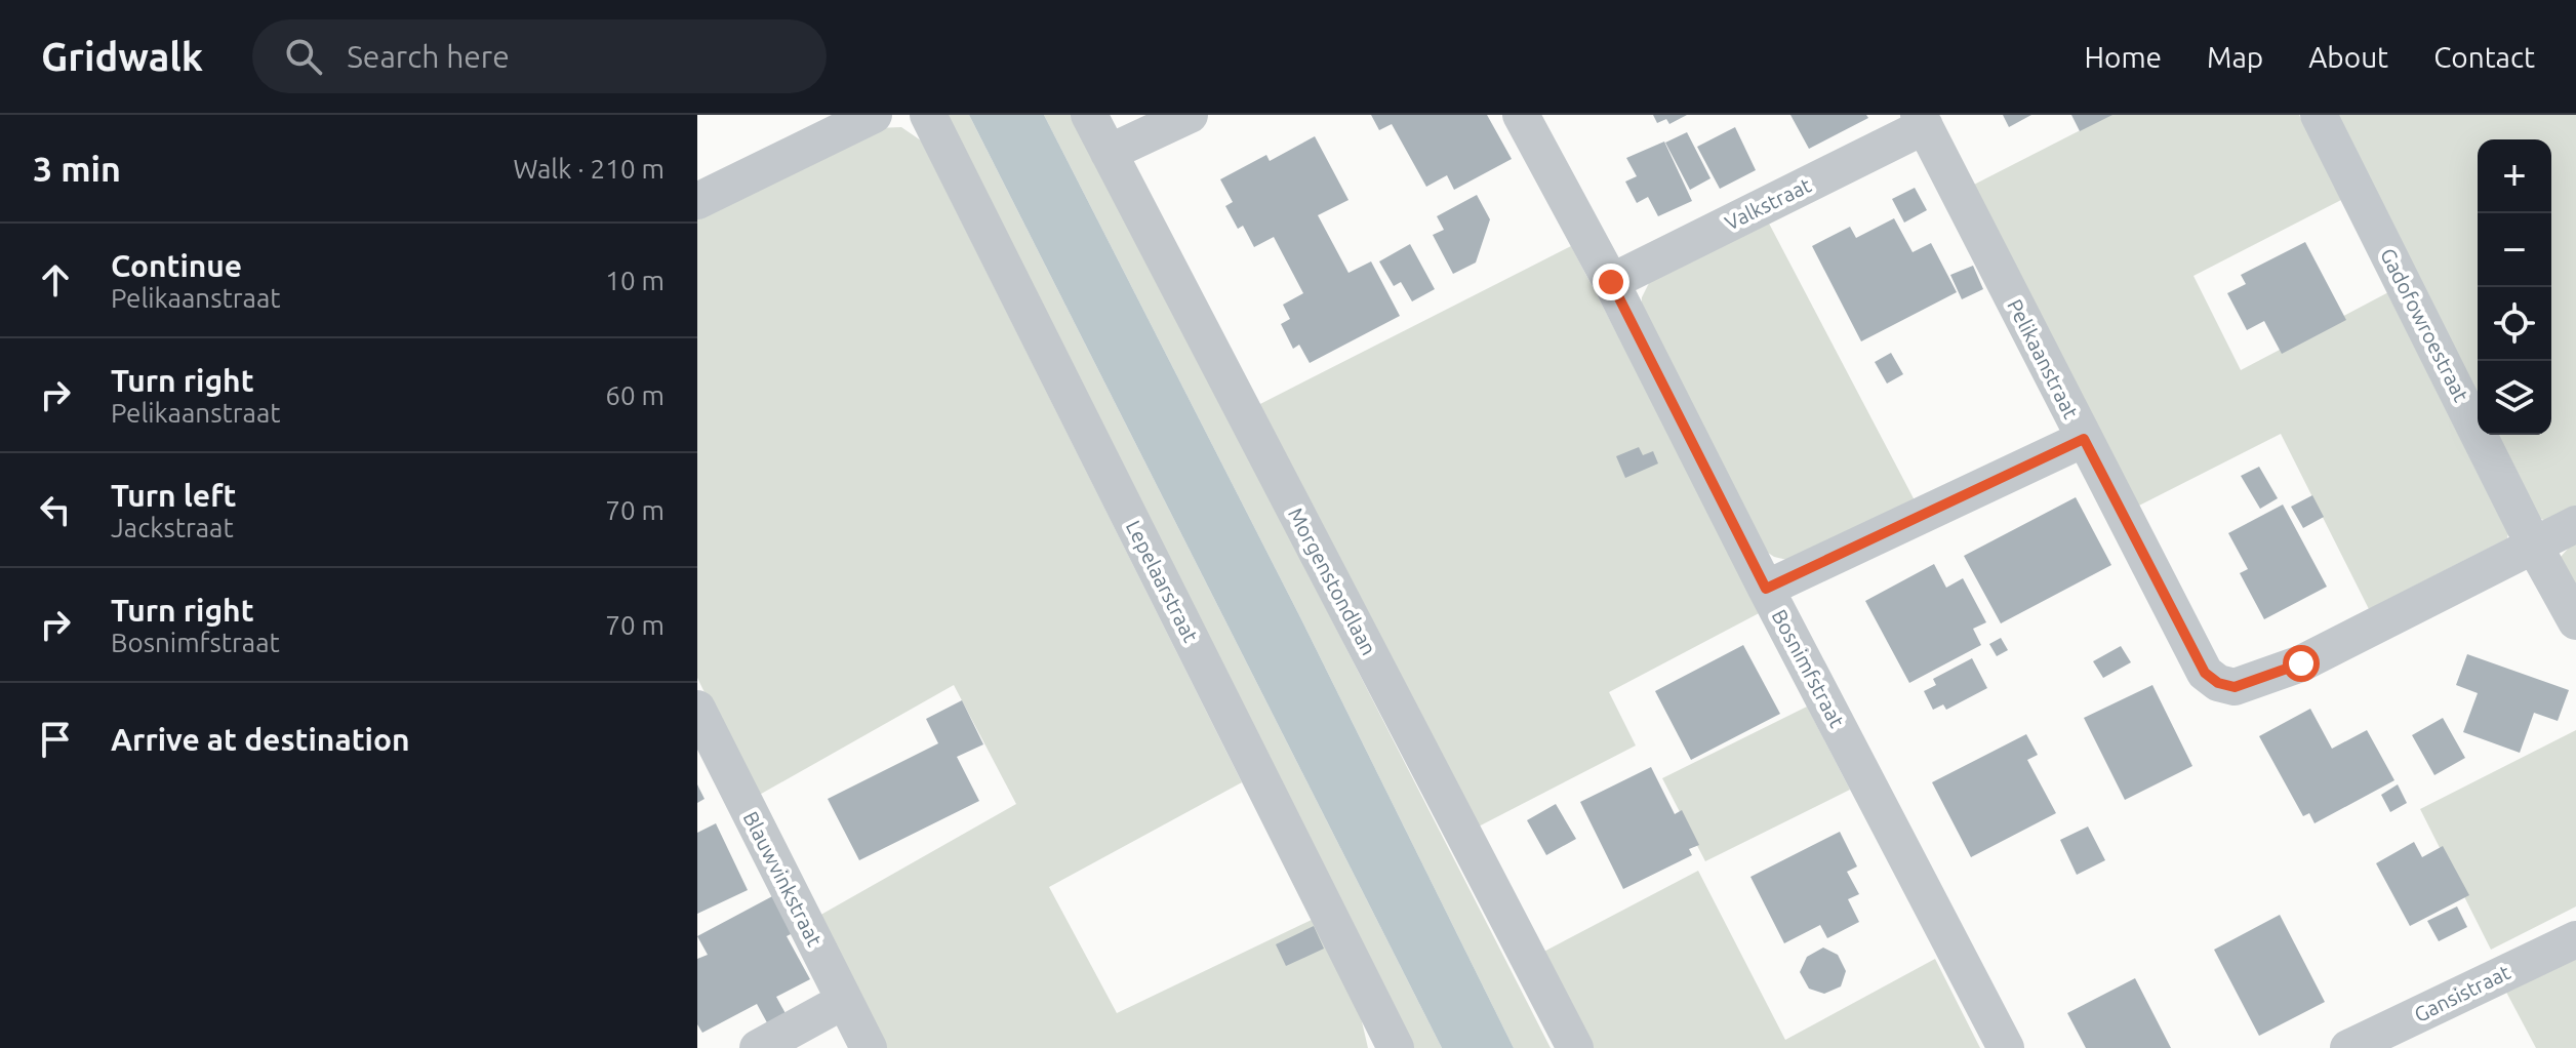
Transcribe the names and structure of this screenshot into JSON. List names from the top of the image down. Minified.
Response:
{"streets":{"street":["Valkstraat","Gadofowroestraat","Pelikaanstraat","Lepelaarstraat","Morgenstondlaan","Bosnimfstraat","Blauwvinkstraat","Gansistraat"]},"crossings":[["Valkstraat","Pelikaanstraat"],["Valkstraat","Bosnimfstraat"],["Gadofowroestraat","Pelikaanstraat"]],"page":{"header":"Gridwalk","search":"Search here","nav":["Home","Map","About","Contact"],"heading":["3 min","Walk · 210 m"],"map_buttons":["+","−"],"list":[["Continue","Pelikaanstraat","10 m"],["Turn right","Pelikaanstraat","60 m"],["Turn left","Jackstraat","70 m"],["Turn right","Bosnimfstraat","70 m"],"Arrive at destination"]}}
